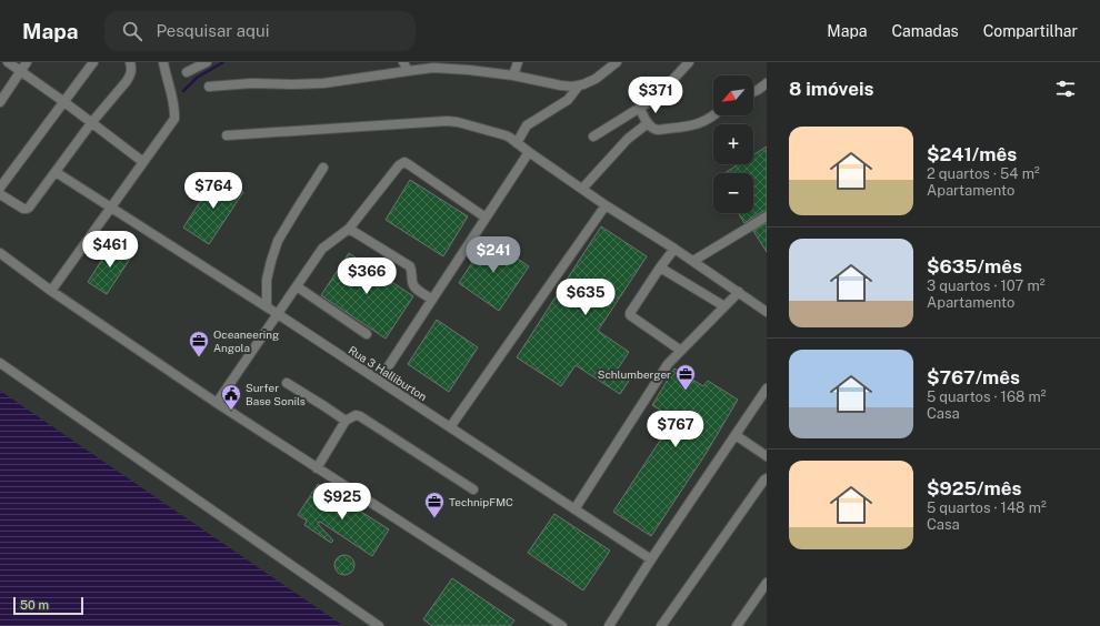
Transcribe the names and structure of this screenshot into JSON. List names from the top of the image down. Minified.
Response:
{"streets":{"street":["Rua 3 Halliburton"]},"places":{"office":["Oceaneering Angola","Schlumberger","TechnipFMC"],"public building":["Surfer Base Sonils"]},"scale_bar":"50 m","north":"bottom left","page":{"header":"Mapa","search":"Pesquisar aqui","nav":["Mapa","Camadas","Compartilhar"],"heading":"8 imóveis","map_buttons":["+","−"],"price":["$371","$764","$461","$241","$366","$635","$767","$925"],"list":[{"name":"$241/mês","note":"2 quartos · 54 m² · Apartamento"},{"name":"$635/mês","note":"3 quartos · 107 m² · Apartamento"},{"name":"$767/mês","note":"5 quartos · 168 m² · Casa"},{"name":"$925/mês","note":"5 quartos · 148 m² · Casa"}],"scale":"50 m"}}
